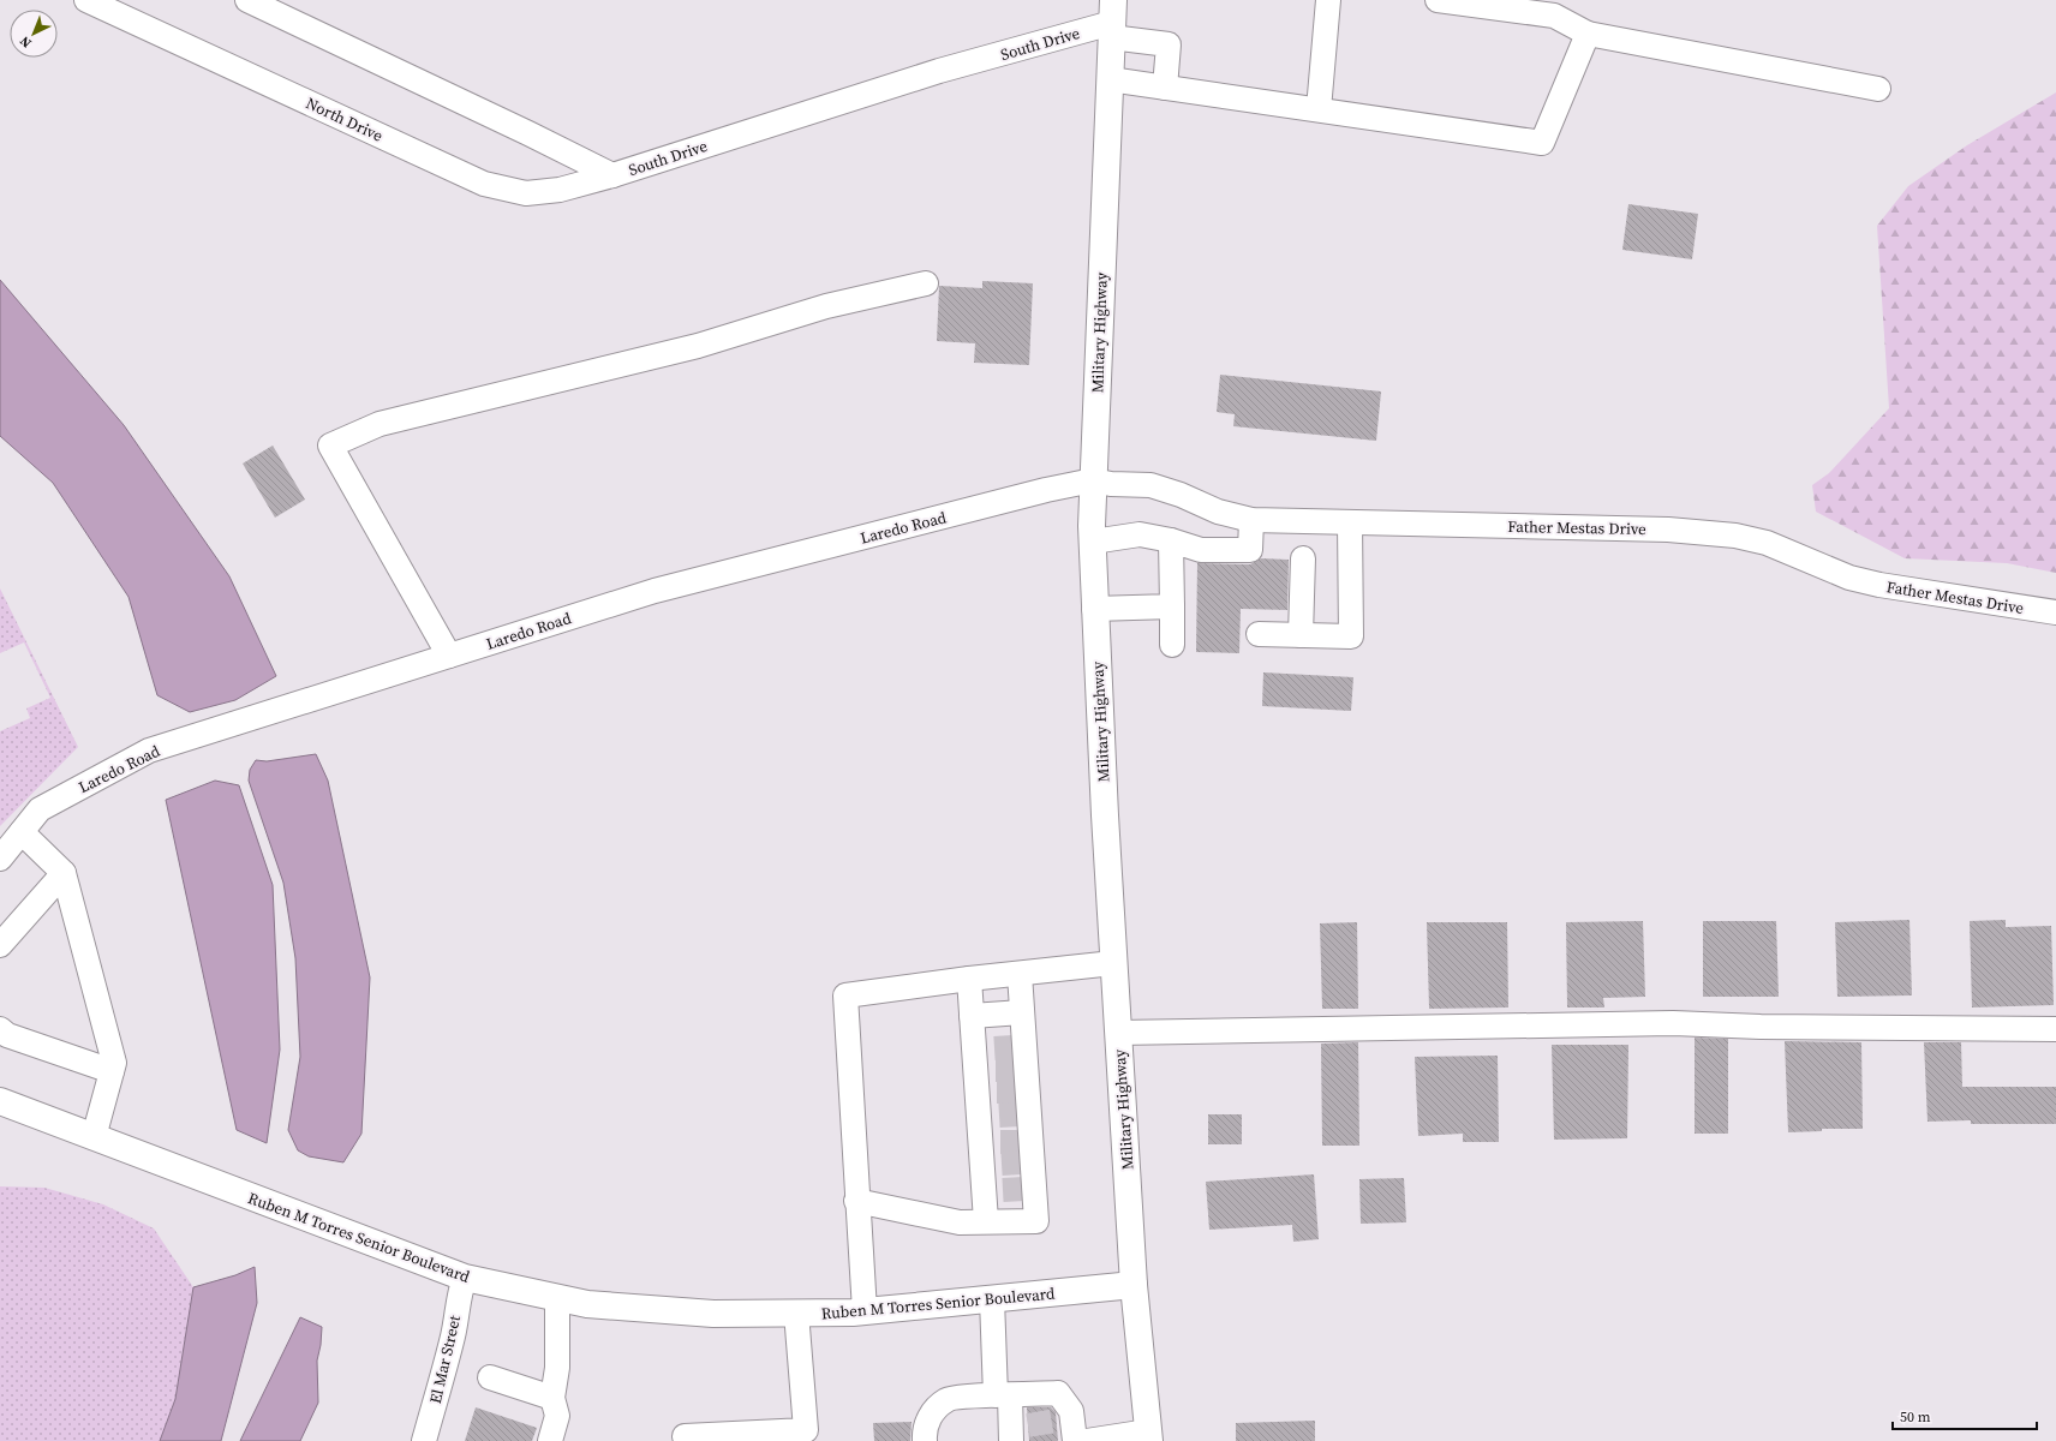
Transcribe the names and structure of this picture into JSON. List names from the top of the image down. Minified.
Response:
{"streets":{"main road":["Military Highway","Ruben M Torres Senior Boulevard"],"street":["South Drive","North Drive","Laredo Road","Father Mestas Drive","El Mar Street"]},"crossings":[["South Drive","North Drive"],["South Drive","Military Highway"],["Military Highway","Laredo Road"],["Military Highway","Father Mestas Drive"],["Military Highway","Ruben M Torres Senior Boulevard"],["Laredo Road","Father Mestas Drive"],["Ruben M Torres Senior Boulevard","El Mar Street"]],"scale_bar":"50 m","north":"bottom left"}
